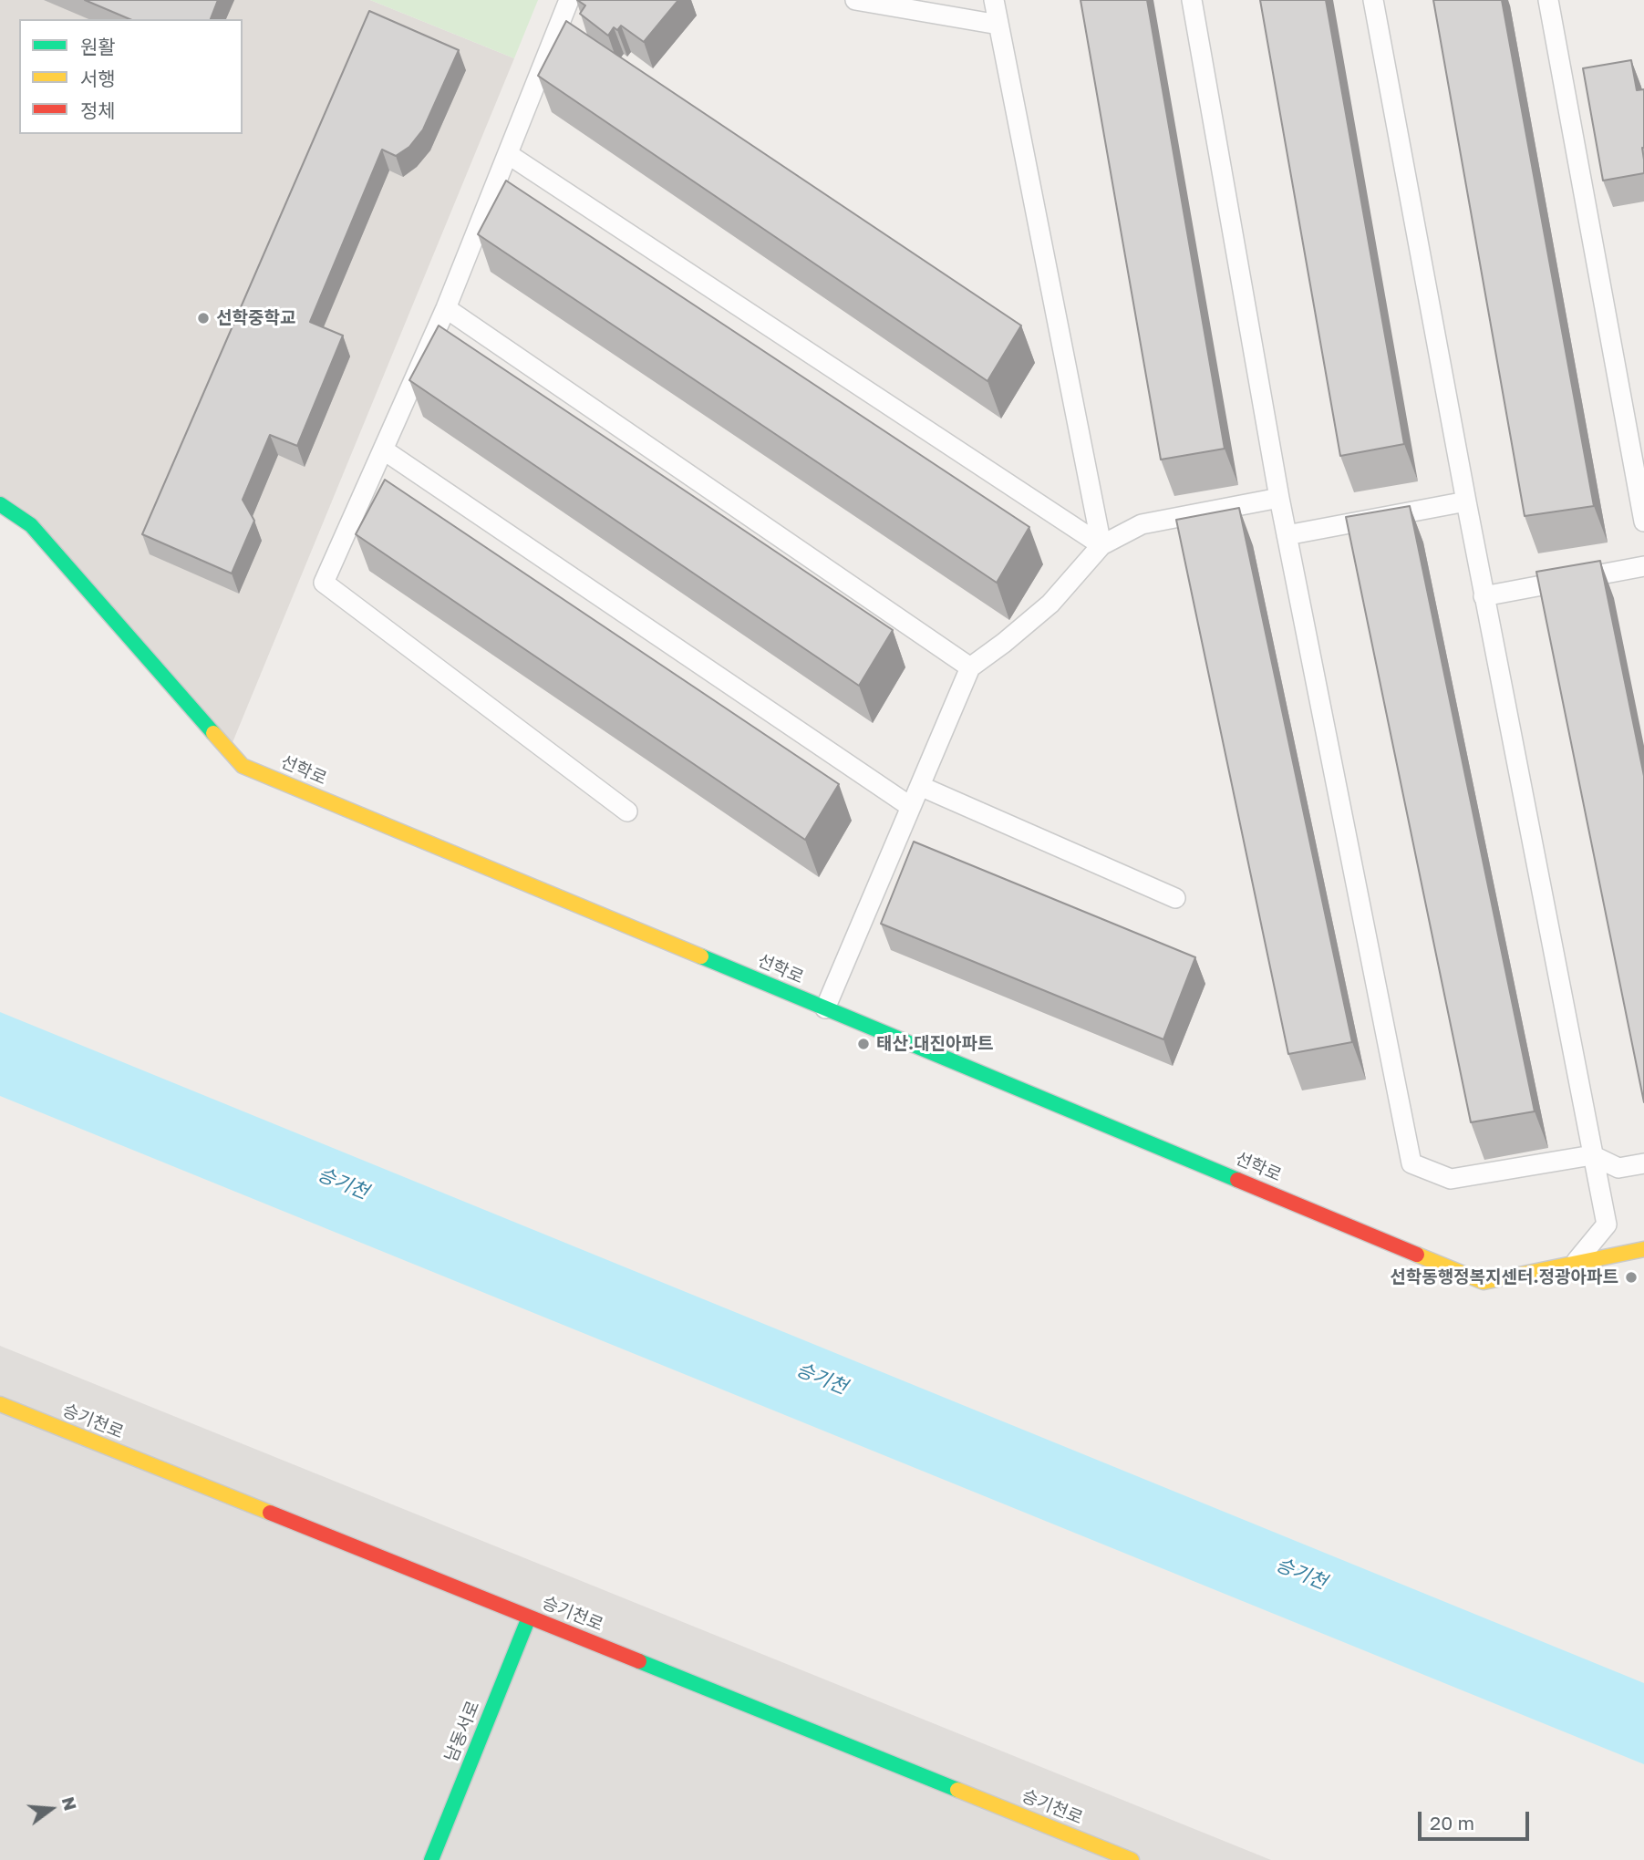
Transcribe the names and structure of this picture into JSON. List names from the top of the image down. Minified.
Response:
{"streets":{"street":["선학로","승기천로","남동서로"]},"crossings":[["승기천로","남동서로"]],"water":["승기천"],"places":["선학중학교","태산.대진아파트","선학동행정복지센터.정광아파트"],"legend":["원활","서행","정체"],"scale_bar":"20 m","north":"right"}
